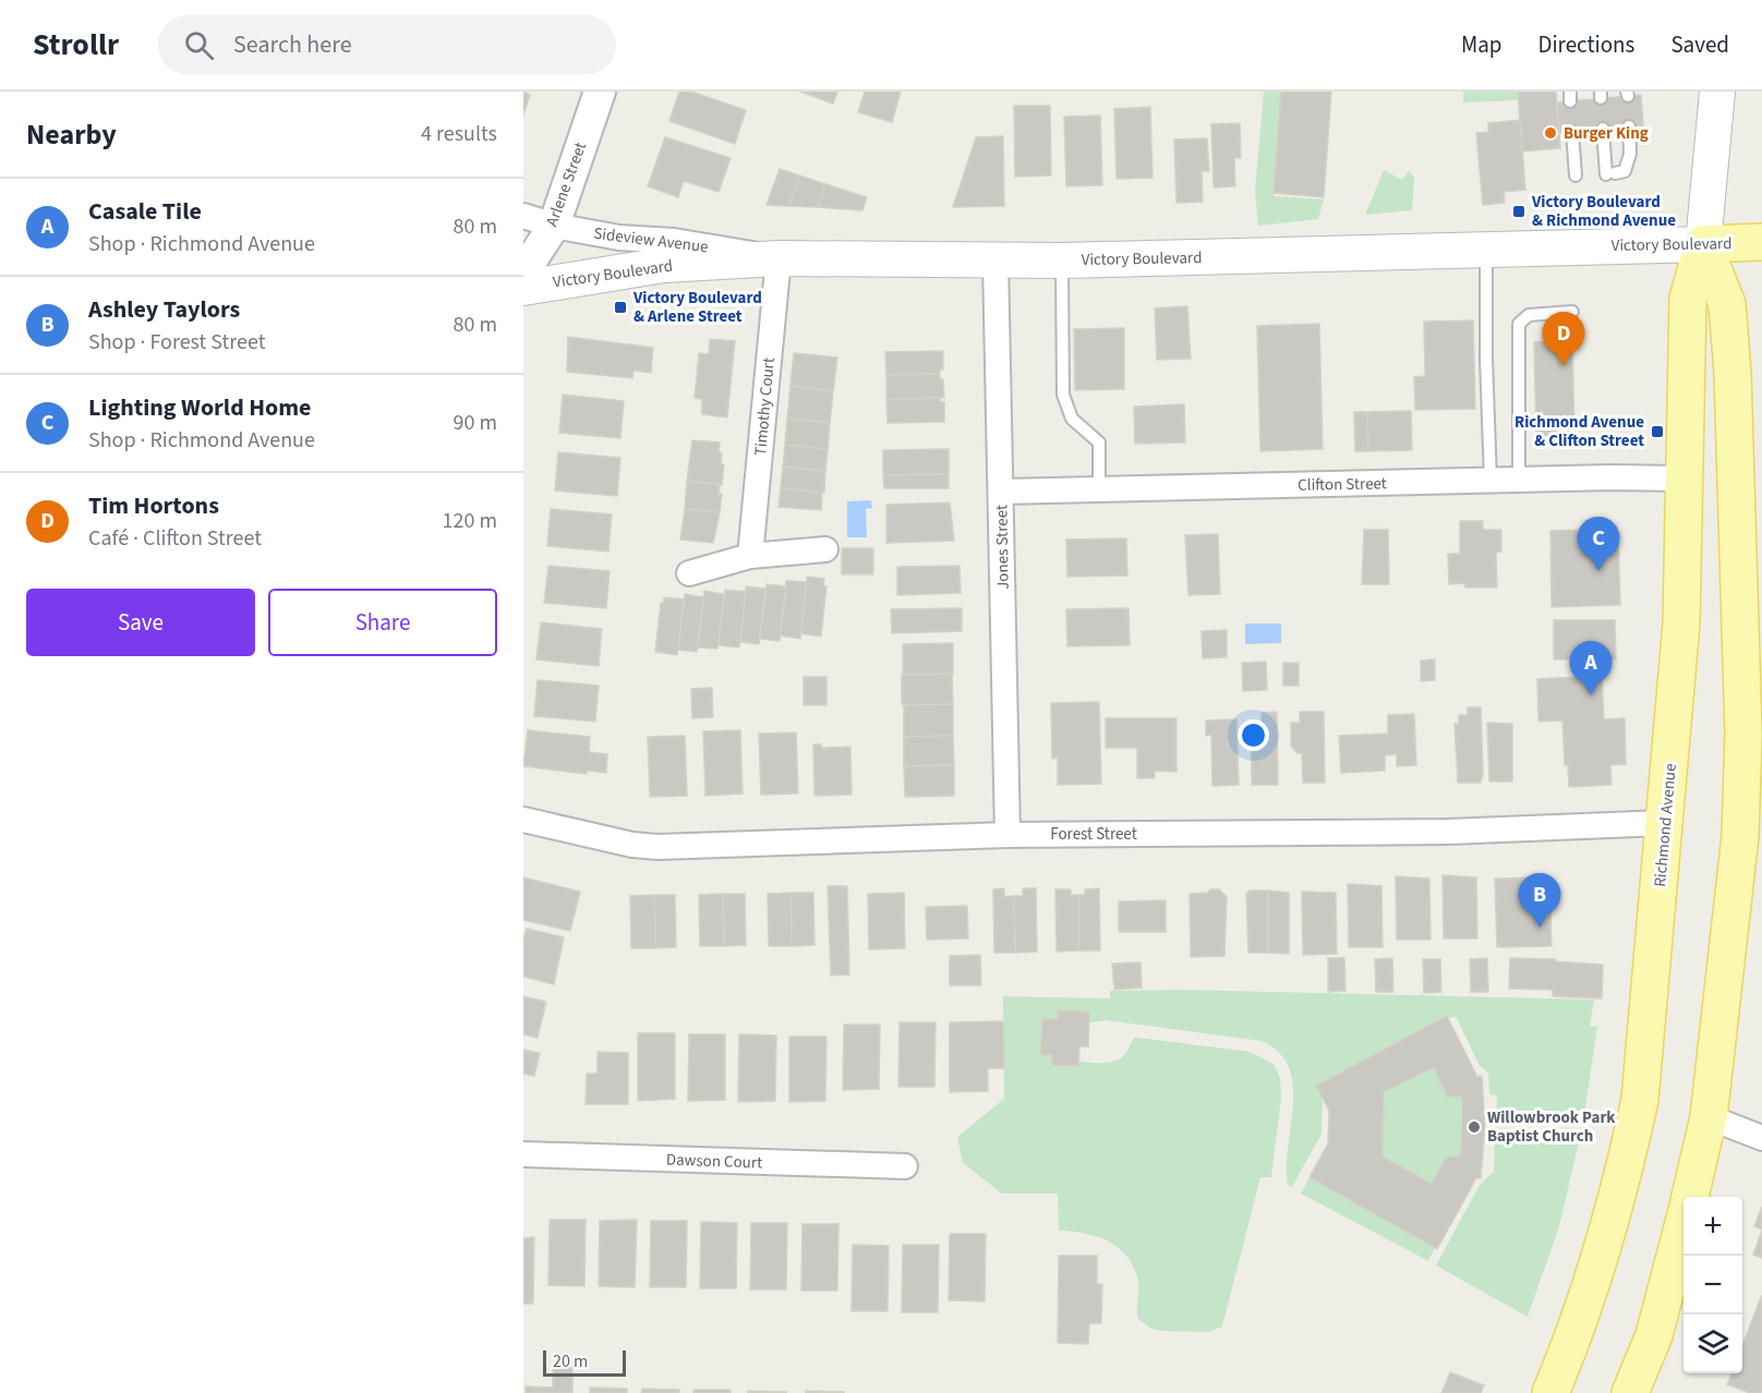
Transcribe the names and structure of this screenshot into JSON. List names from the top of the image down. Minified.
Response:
{"streets":{"main road":["Victory Boulevard","Richmond Avenue"],"street":["Arlene Street","Sideview Avenue","Timothy Court","Clifton Street","Jones Street","Forest Street","Dawson Court"]},"crossings":[["Arlene Street","Sideview Avenue"],["Sideview Avenue","Victory Boulevard"],["Sideview Avenue","Timothy Court"],["Victory Boulevard","Timothy Court"],["Victory Boulevard","Jones Street"],["Victory Boulevard","Richmond Avenue"],["Clifton Street","Jones Street"],["Clifton Street","Richmond Avenue"],["Jones Street","Forest Street"],["Richmond Avenue","Forest Street"]],"places":{"other":["Burger King","Willowbrook Park Baptist Church"],"transit":["Victory Boulevard & Richmond Avenue","Victory Boulevard & Arlene Street","Richmond Avenue & Clifton Street"]},"scale_bar":"20 m","page":{"header":"Strollr","search":"Search here","nav":["Map","Directions","Saved"],"heading":["Nearby","4 results"],"list":[{"mark":"A","name":"Casale Tile","note":"Shop · Richmond Avenue","value":"80 m"},{"mark":"B","name":"Ashley Taylors","note":"Shop · Forest Street","value":"80 m"},{"mark":"C","name":"Lighting World Home","note":"Shop · Richmond Avenue","value":"90 m"},{"mark":"D","name":"Tim Hortons","note":"Café · Clifton Street","value":"120 m"}],"pins":["D","C","A","B"],"buttons":["Save","Share"],"map_buttons":["+","−"],"scale":"20 m"}}
